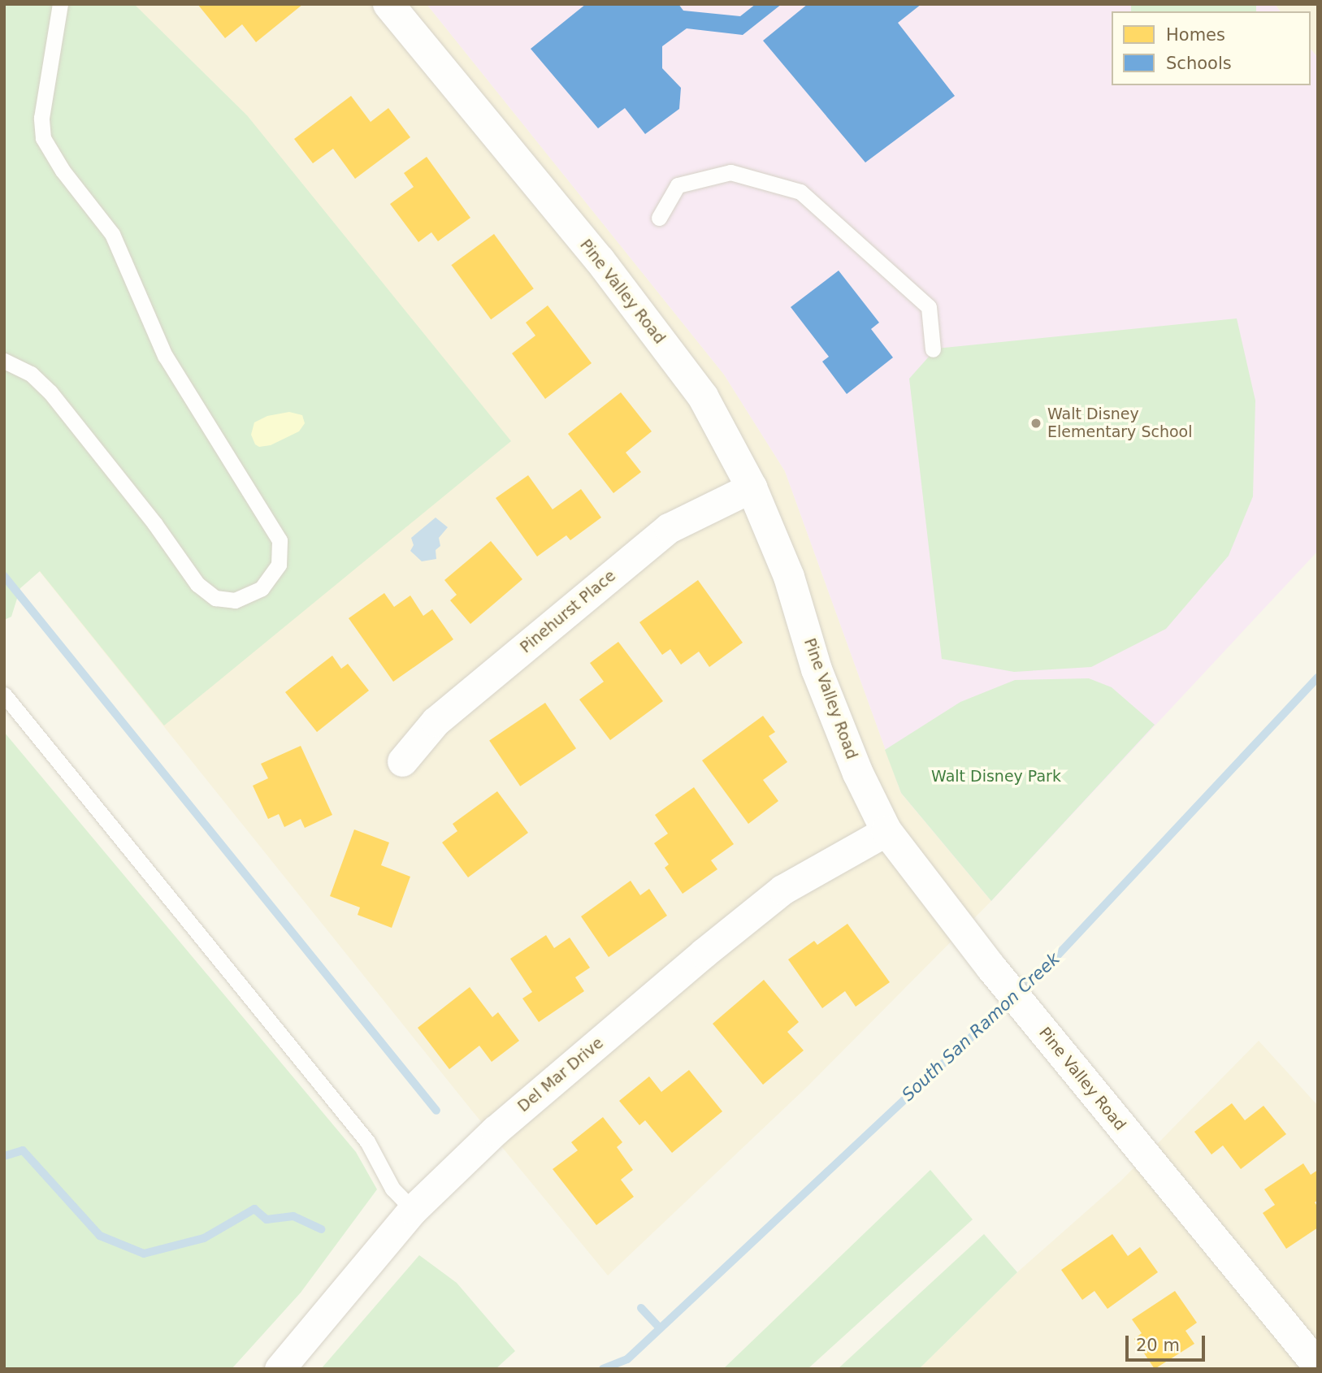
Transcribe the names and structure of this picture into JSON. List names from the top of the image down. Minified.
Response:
{"streets":{"street":["Pine Valley Road","Pinehurst Place","Del Mar Drive"]},"crossings":[["Pine Valley Road","Pinehurst Place"],["Pine Valley Road","Del Mar Drive"]],"water":["South San Ramon Creek"],"parks":["Walt Disney Park"],"places":["Walt Disney Elementary School"],"legend":["Homes","Schools"],"scale_bar":"20 m"}
